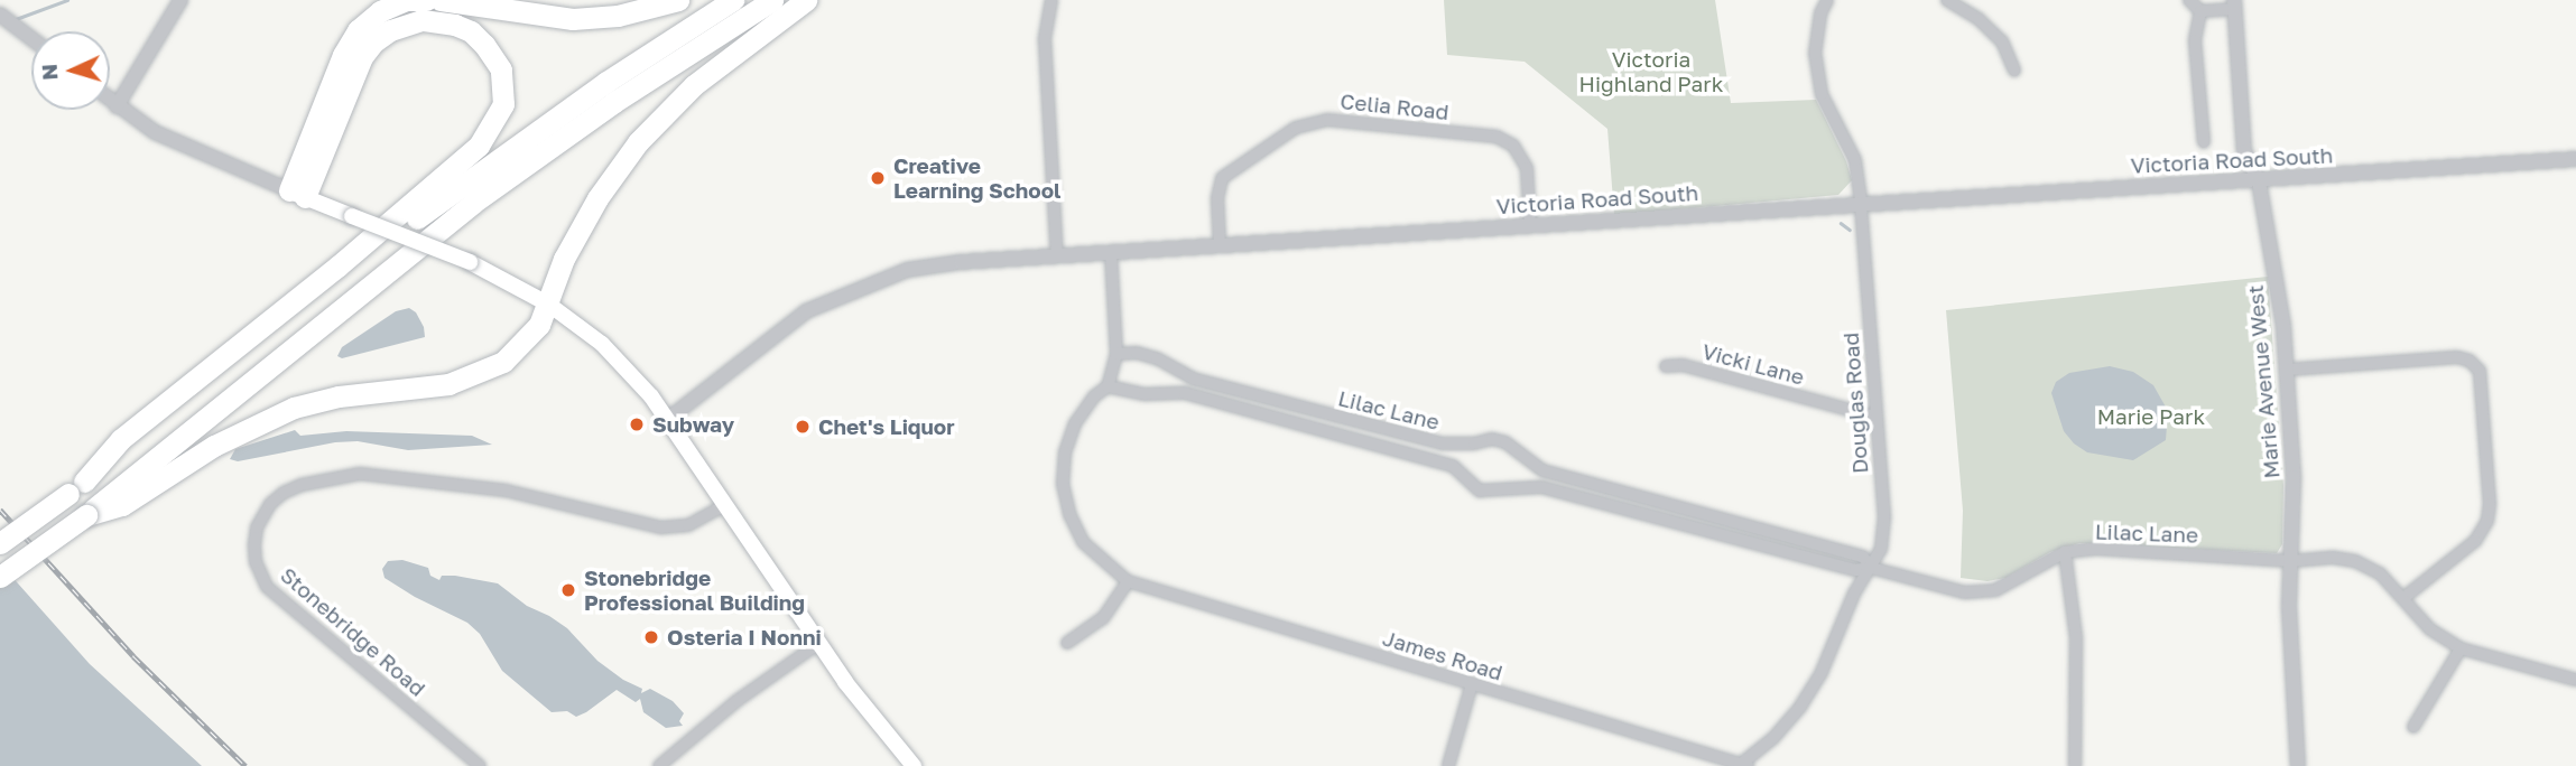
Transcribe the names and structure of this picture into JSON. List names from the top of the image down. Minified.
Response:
{"streets":{"street":["Celia Road","Victoria Road South","Vicki Lane","Marie Avenue West","Douglas Road","Lilac Lane","Stonebridge Road","James Road"]},"crossings":[["Celia Road","Victoria Road South"],["Victoria Road South","Marie Avenue West"],["Victoria Road South","Douglas Road"],["Vicki Lane","Douglas Road"],["Marie Avenue West","Lilac Lane"],["Douglas Road","Lilac Lane"],["Douglas Road","James Road"]],"parks":["Victoria Highland Park","Marie Park"],"places":["Creative Learning School","Subway","Chet's Liquor","Stonebridge Professional Building","Osteria I Nonni"],"north":"left"}
